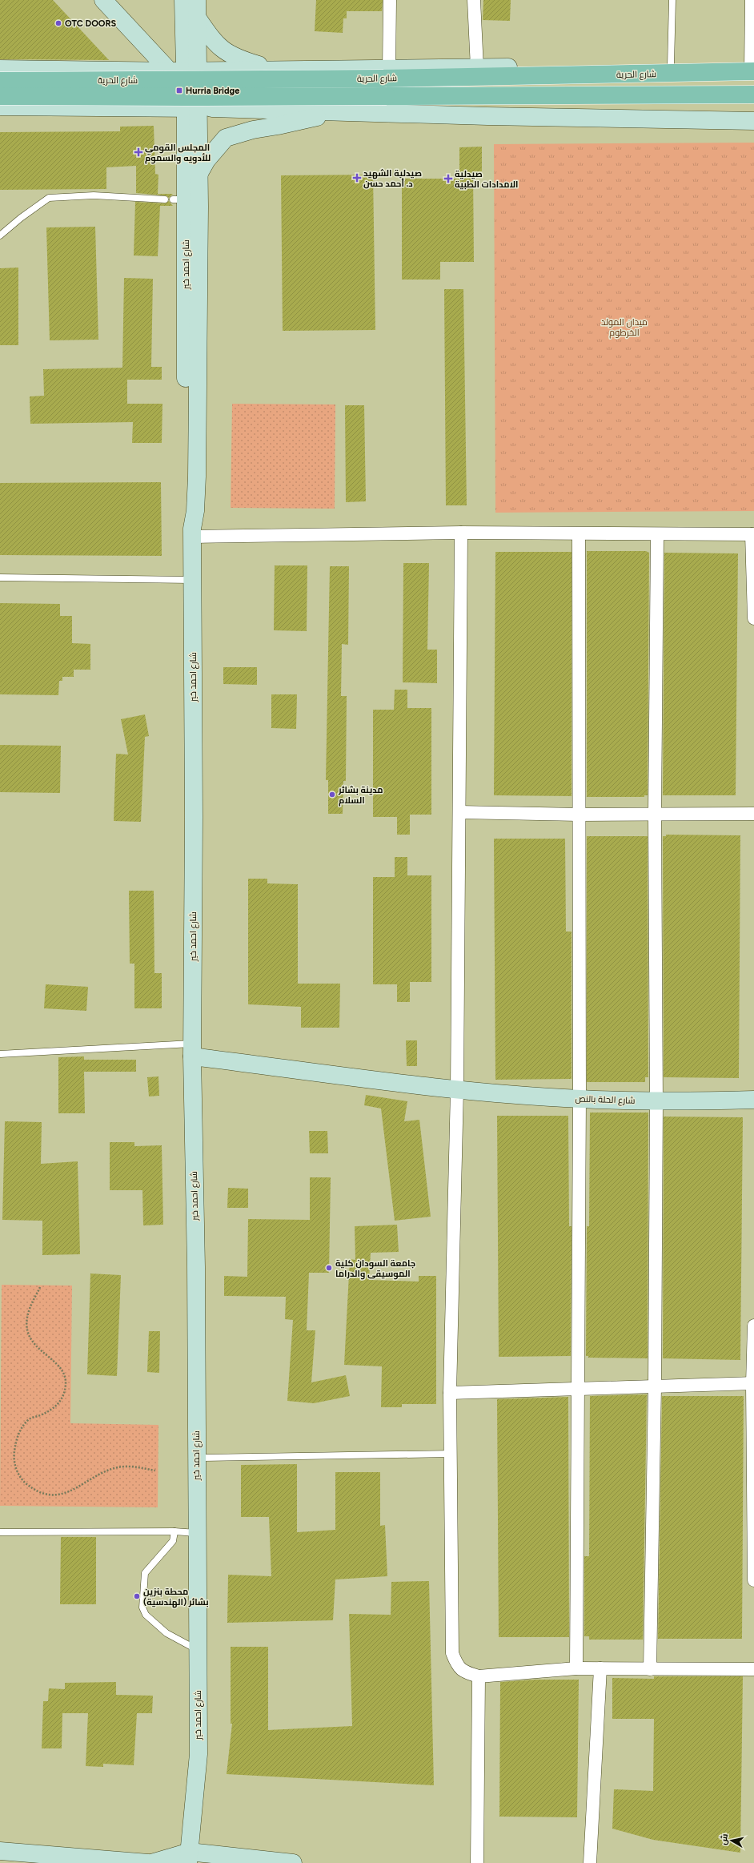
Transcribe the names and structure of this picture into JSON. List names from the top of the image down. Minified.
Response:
{"streets":{"main road":["شارع الحرية","شارع احمد خير","شارع الحلة بالنص"]},"crossings":[["شارع احمد خير","شارع الحلة بالنص"]],"parks":["ميدان المولد الخرطوم"],"places":{"other":["OTC DOORS","مدينة بشائر السلام","جامعة السودان كلية الموسيقى والدراما","محطة بنزين بشائر (الهندسية)"],"transit":["Hurria Bridge"],"health":["المجلس القومي للأدويه والسموم","صيدلية الشهيد د. أحمد حسن","صيدلية الامدادات الطبية"]},"north":"left"}
